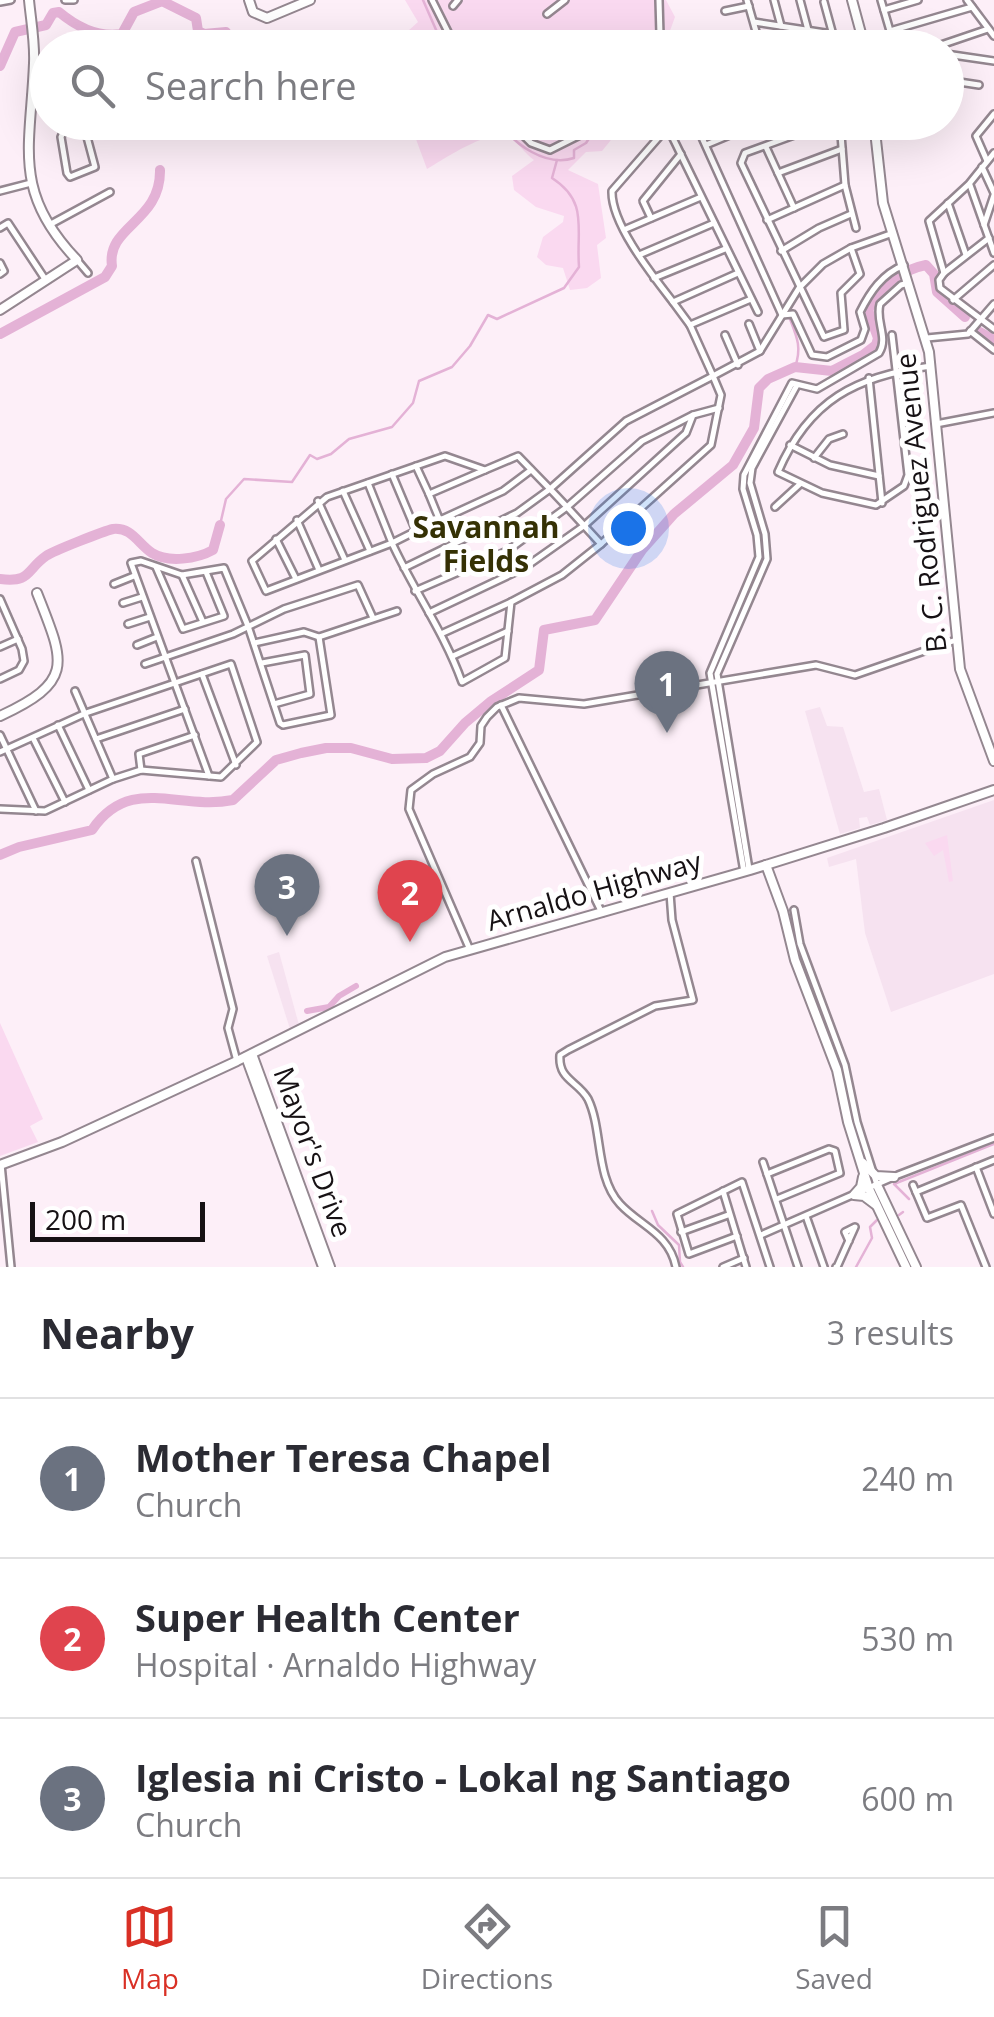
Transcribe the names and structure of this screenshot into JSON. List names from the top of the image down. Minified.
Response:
{"streets":{"street":["B. C. Rodriguez Avenue","Arnaldo Highway","Mayor's Drive"]},"crossings":[["Arnaldo Highway","Mayor's Drive"]],"districts":["Savannah Fields"],"scale_bar":"200 m","page":{"search":"Search here","pins":["1","3","2"],"scale":"200 m","heading":["Nearby","3 results"],"list":[{"mark":"1","name":"Mother Teresa Chapel","note":"Church","value":"240 m"},{"mark":"2","name":"Super Health Center","note":"Hospital · Arnaldo Highway","value":"530 m"},{"mark":"3","name":"Iglesia ni Cristo - Lokal ng Santiago","note":"Church","value":"600 m"}],"nav":["Map","Directions","Saved"]}}
